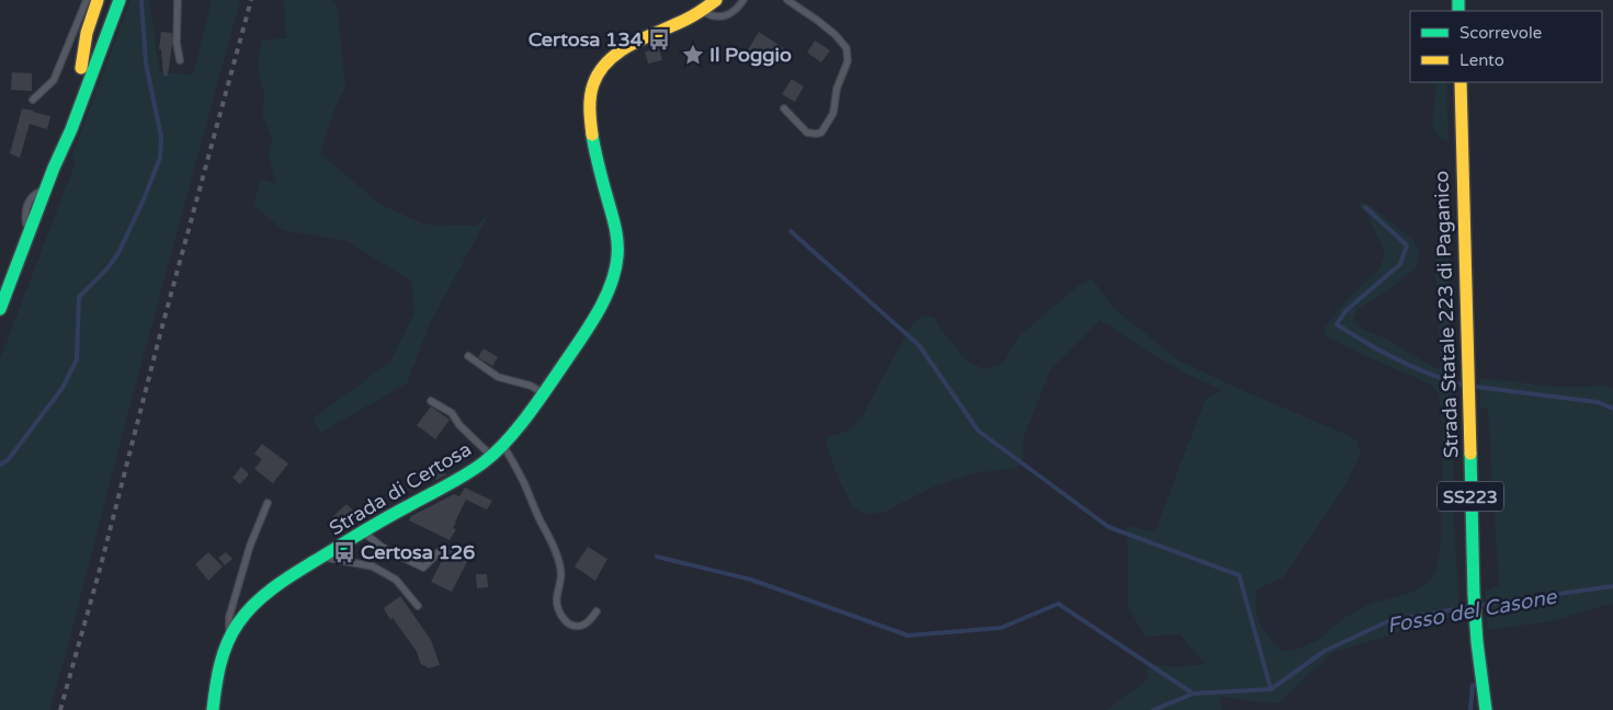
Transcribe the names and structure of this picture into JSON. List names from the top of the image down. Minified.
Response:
{"streets":{"main road":["Strada Statale 223 di Paganico","Strada di Certosa","SS223"]},"water":["Fosso del Casone"],"places":{"bus stop":["Certosa 134","Certosa 126"],"place":["Il Poggio"]},"legend":["Scorrevole","Lento"]}
